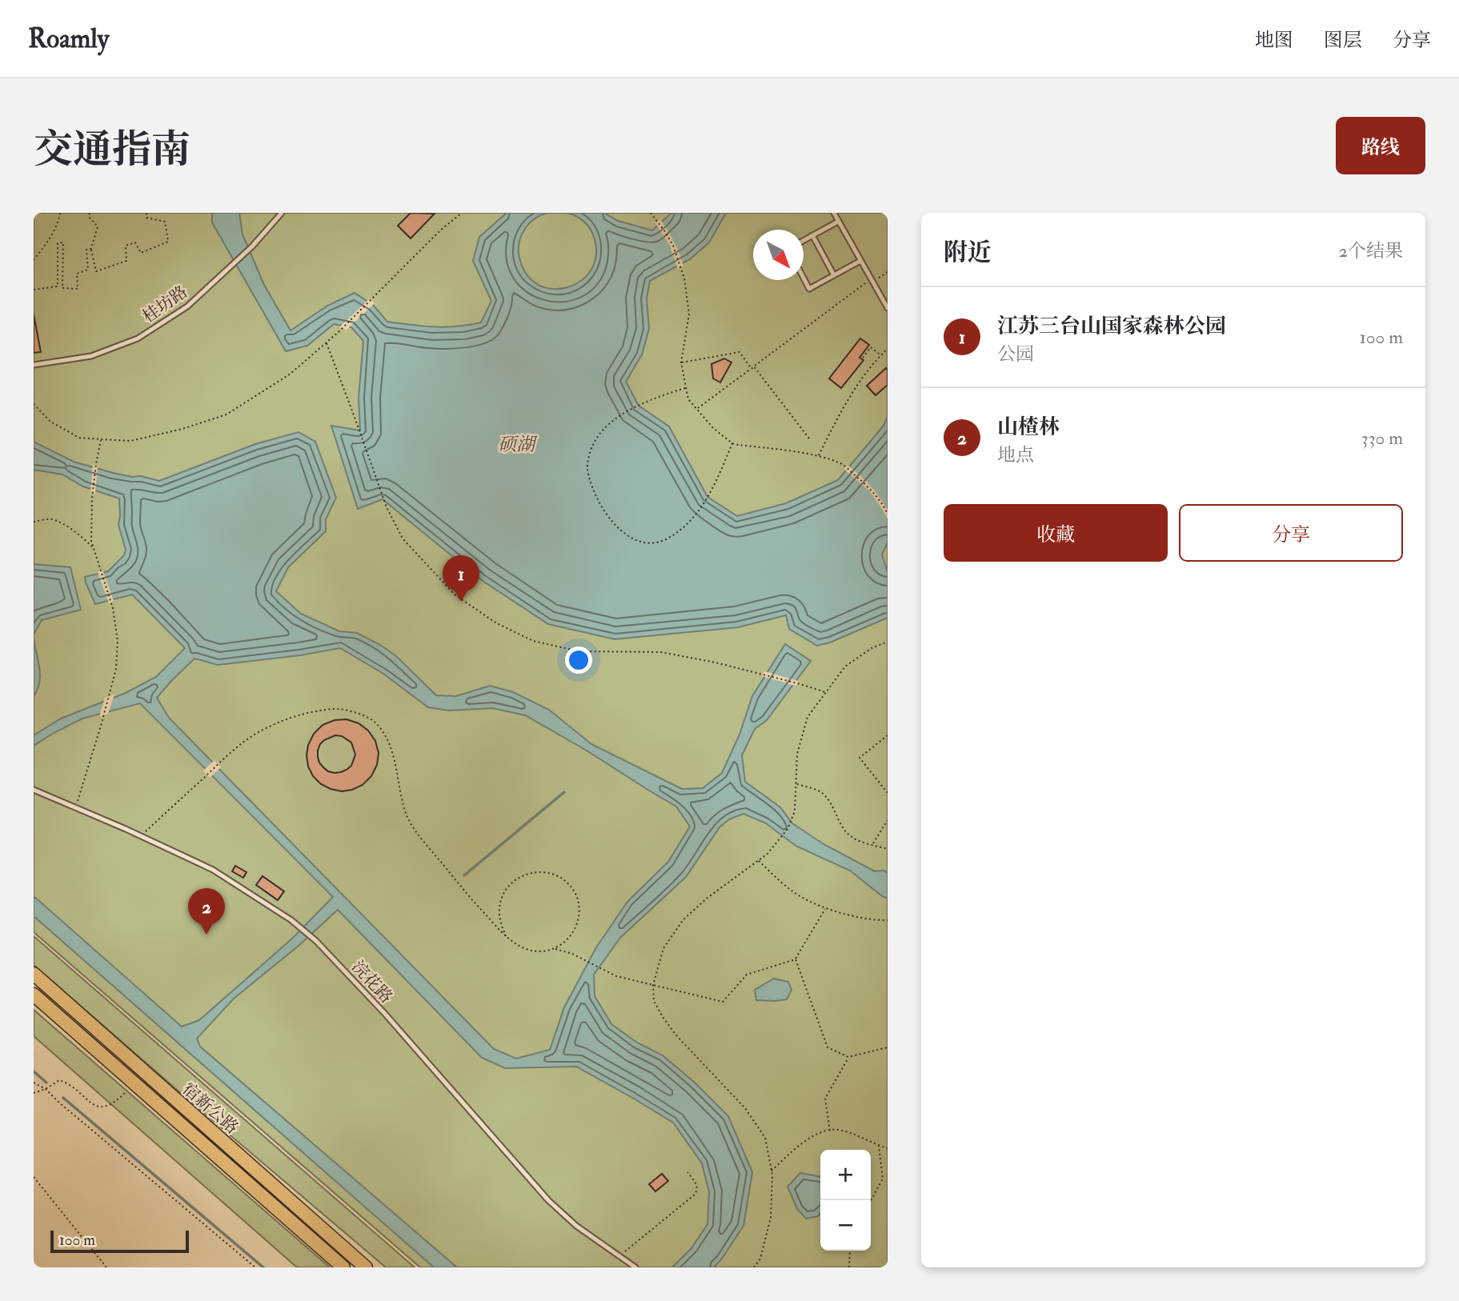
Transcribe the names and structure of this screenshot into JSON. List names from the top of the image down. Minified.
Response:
{"streets":{"highway":["宿新公路"],"lane":["桂坊路","浣花路"]},"water":["硕湖"],"scale_bar":"100 m","north":"bottom right","page":{"header":"Roamly","nav":["地图","图层","分享"],"buttons":["路线",["收藏","分享"]],"title":"交通指南","heading":["附近","2个结果"],"list":[{"mark":"1","name":"江苏三台山国家森林公园","note":"公园","value":"100 m"},{"mark":"2","name":"山楂林","note":"地点","value":"330 m"}],"pins":["1","2"],"map_buttons":["+","−"],"scale":"100 m"}}
